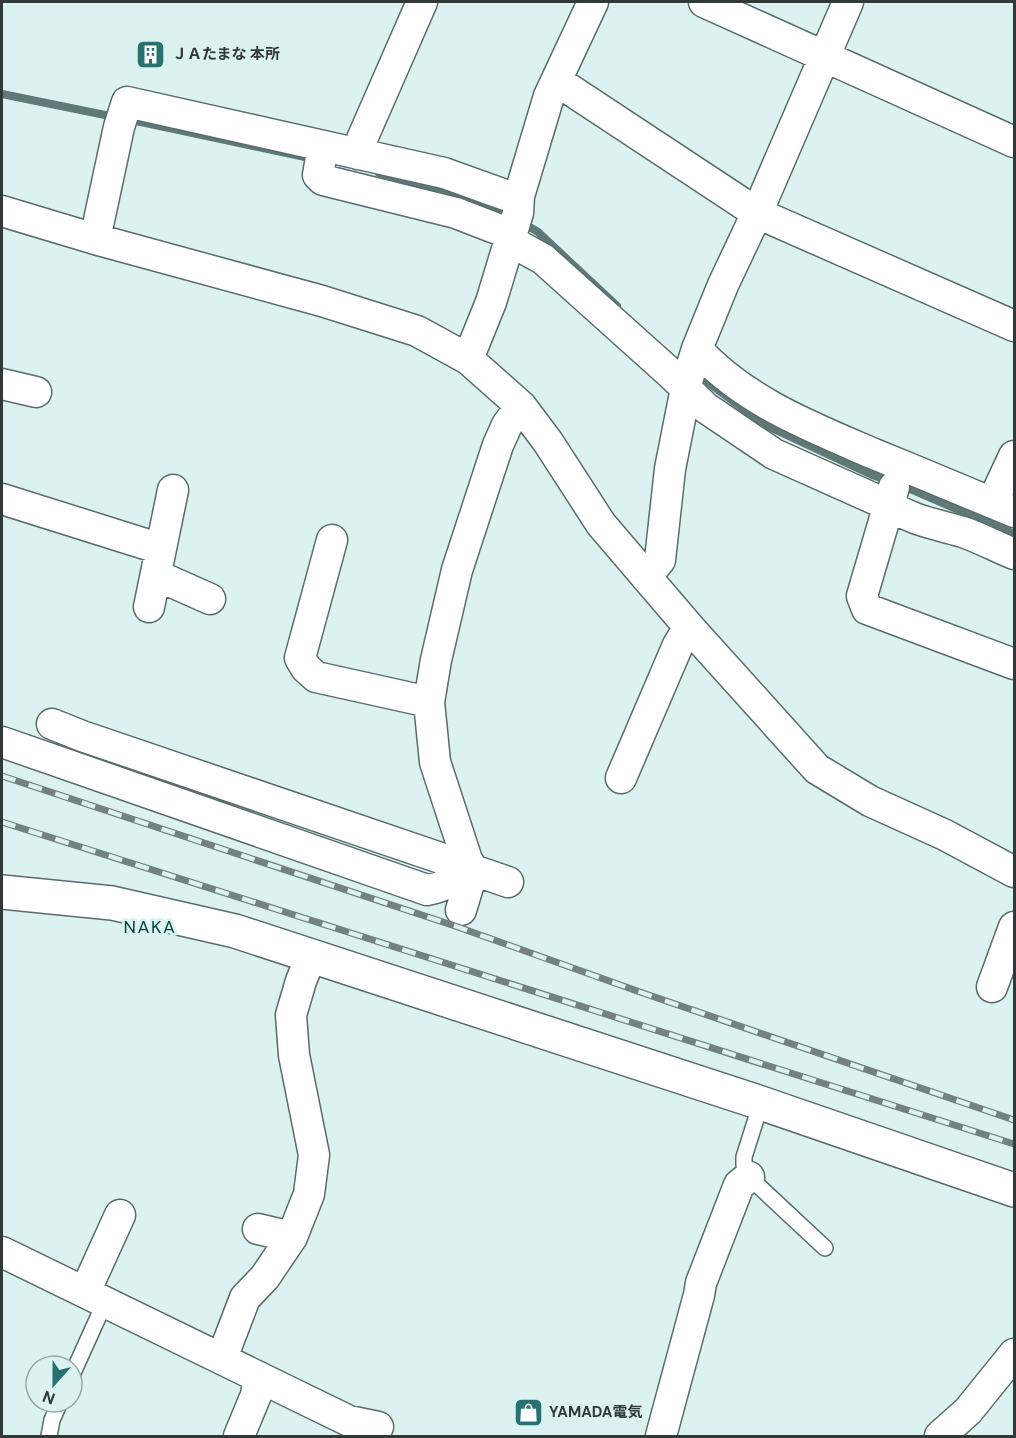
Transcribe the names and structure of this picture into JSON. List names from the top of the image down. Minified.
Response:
{"districts":["NAKA"],"places":{"building":["ＪＡたまな 本所"],"shop":["YAMADA電気"]},"north":"bottom"}
